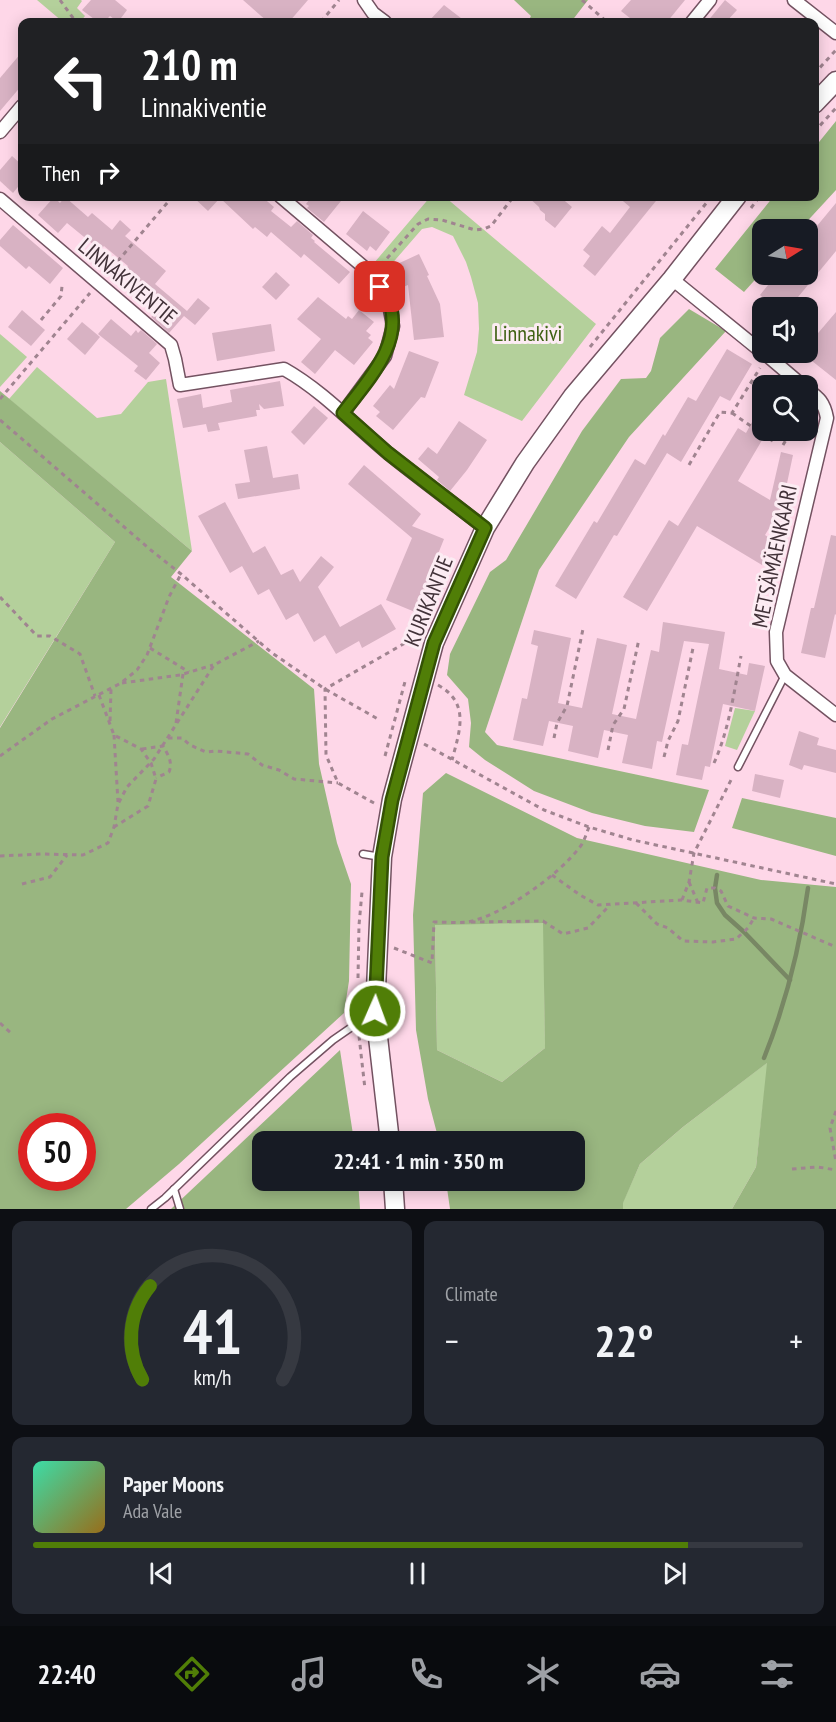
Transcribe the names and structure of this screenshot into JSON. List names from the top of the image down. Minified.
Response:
{"streets":{"main road":["KURIKANTIE"],"street":["LINNAKIVENTIE","METSÄMÄENKAARI"]},"crossings":[["LINNAKIVENTIE","KURIKANTIE"]],"parks":["Linnakivi"],"north":"right","page":{"turn":["210 m","Linnakiventie"],"then":"Then","limit":"50","trip":"22:41 · 1 min · 350 m","tile":"Climate","heat":["−","22°","+"],"song":["Paper Moons","Ada Vale"],"tabs":"22:40","gauge":["41","km/h"]}}
